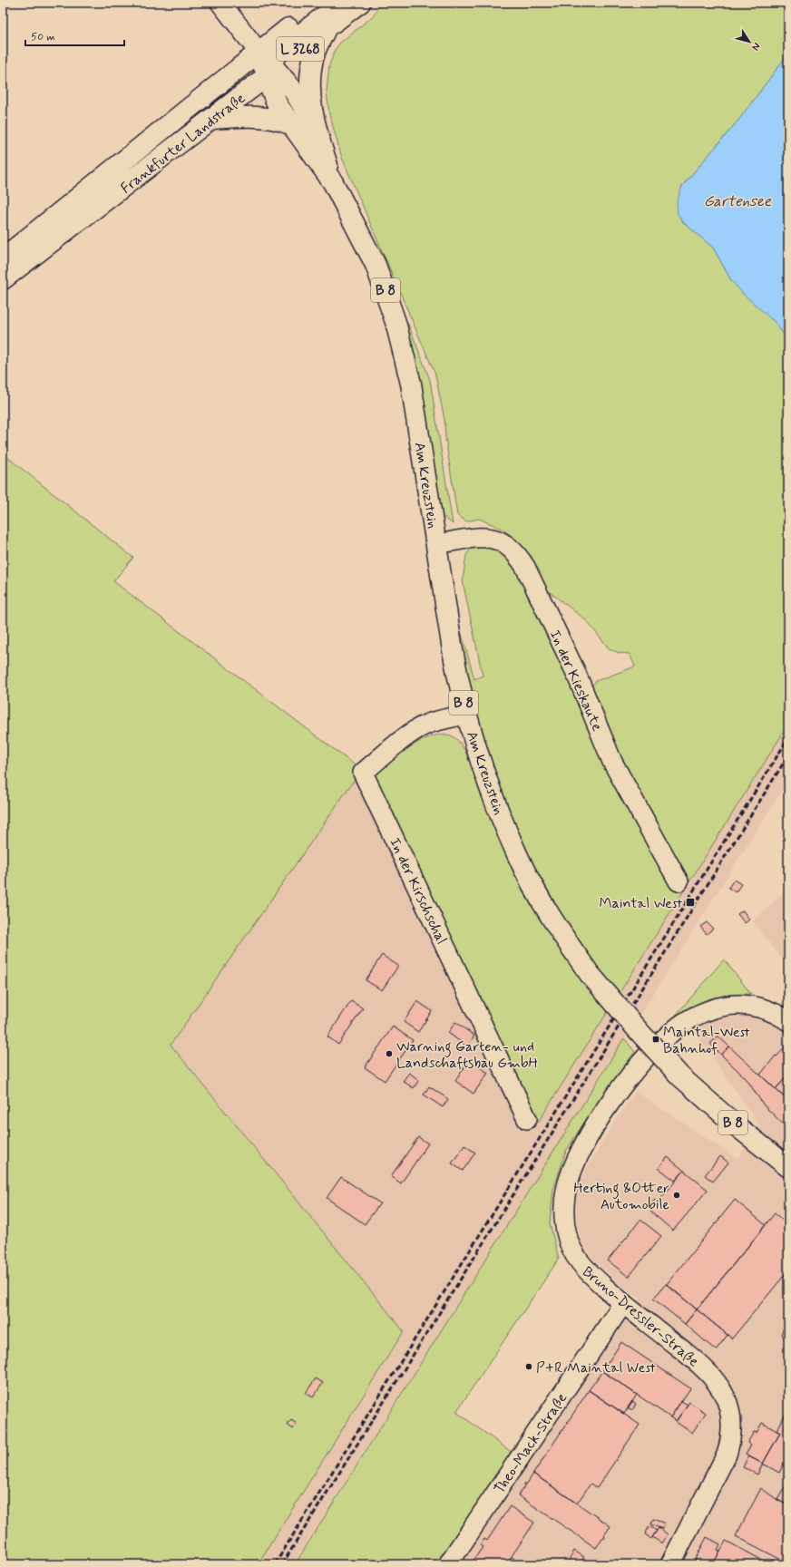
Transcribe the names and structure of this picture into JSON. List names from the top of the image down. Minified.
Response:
{"streets":{"main road":["L 3268","Frankfurter Landstraße","B 8","Am Kreuzstein"],"street":["In der Kieskaute","In der Kirschschal","Bruno-Dressler-Straße","Theo-Mack-Straße"]},"crossings":[["Frankfurter Landstraße","B 8"],["Frankfurter Landstraße","Am Kreuzstein"],["B 8","Am Kreuzstein"],["Am Kreuzstein","In der Kieskaute"],["Am Kreuzstein","In der Kirschschal"],["Bruno-Dressler-Straße","Theo-Mack-Straße"]],"water":["Gartensee"],"places":{"transit":["Maintal West","Maintal-West Bahnhof"],"other":["Warning Garten- und Landschaftsbau GmbH","Herting &Otter Automobile","P+R Maintal West"]},"scale_bar":"50 m","north":"bottom right"}
